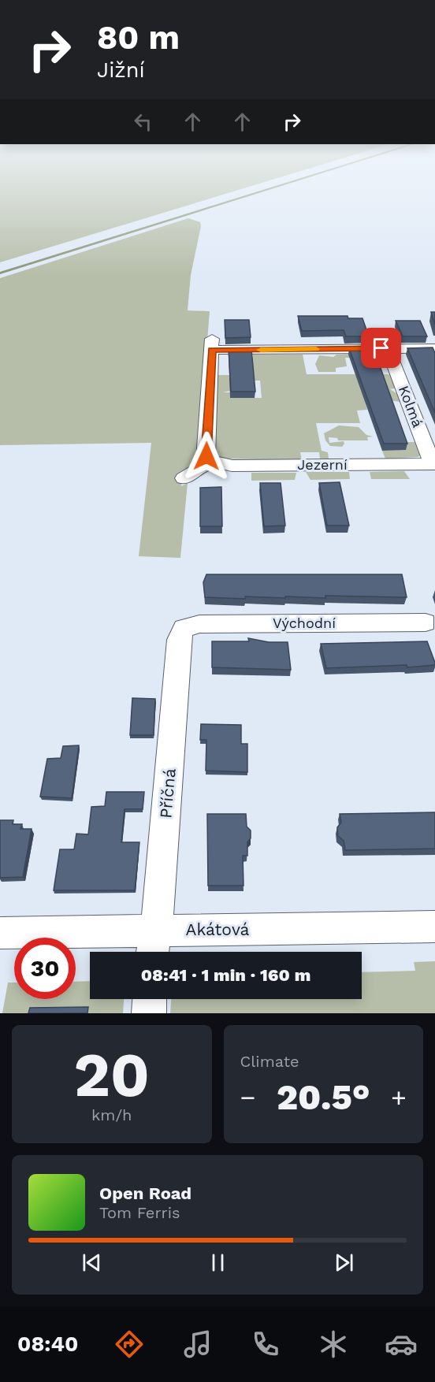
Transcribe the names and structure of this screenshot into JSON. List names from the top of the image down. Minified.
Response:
{"streets":{"street":["Kolmá","Jezerní","Východní","Příčná","Akátová"]},"crossings":[["Kolmá","Jezerní"],["Východní","Příčná"],["Příčná","Akátová"]],"page":{"turn":["80 m","Jižní"],"limit":"30","trip":"08:41 · 1 min · 160 m","tile":[["20","km/h"],"Climate"],"heat":["−","20.5°","+"],"song":["Open Road","Tom Ferris"],"tabs":"08:40"}}
